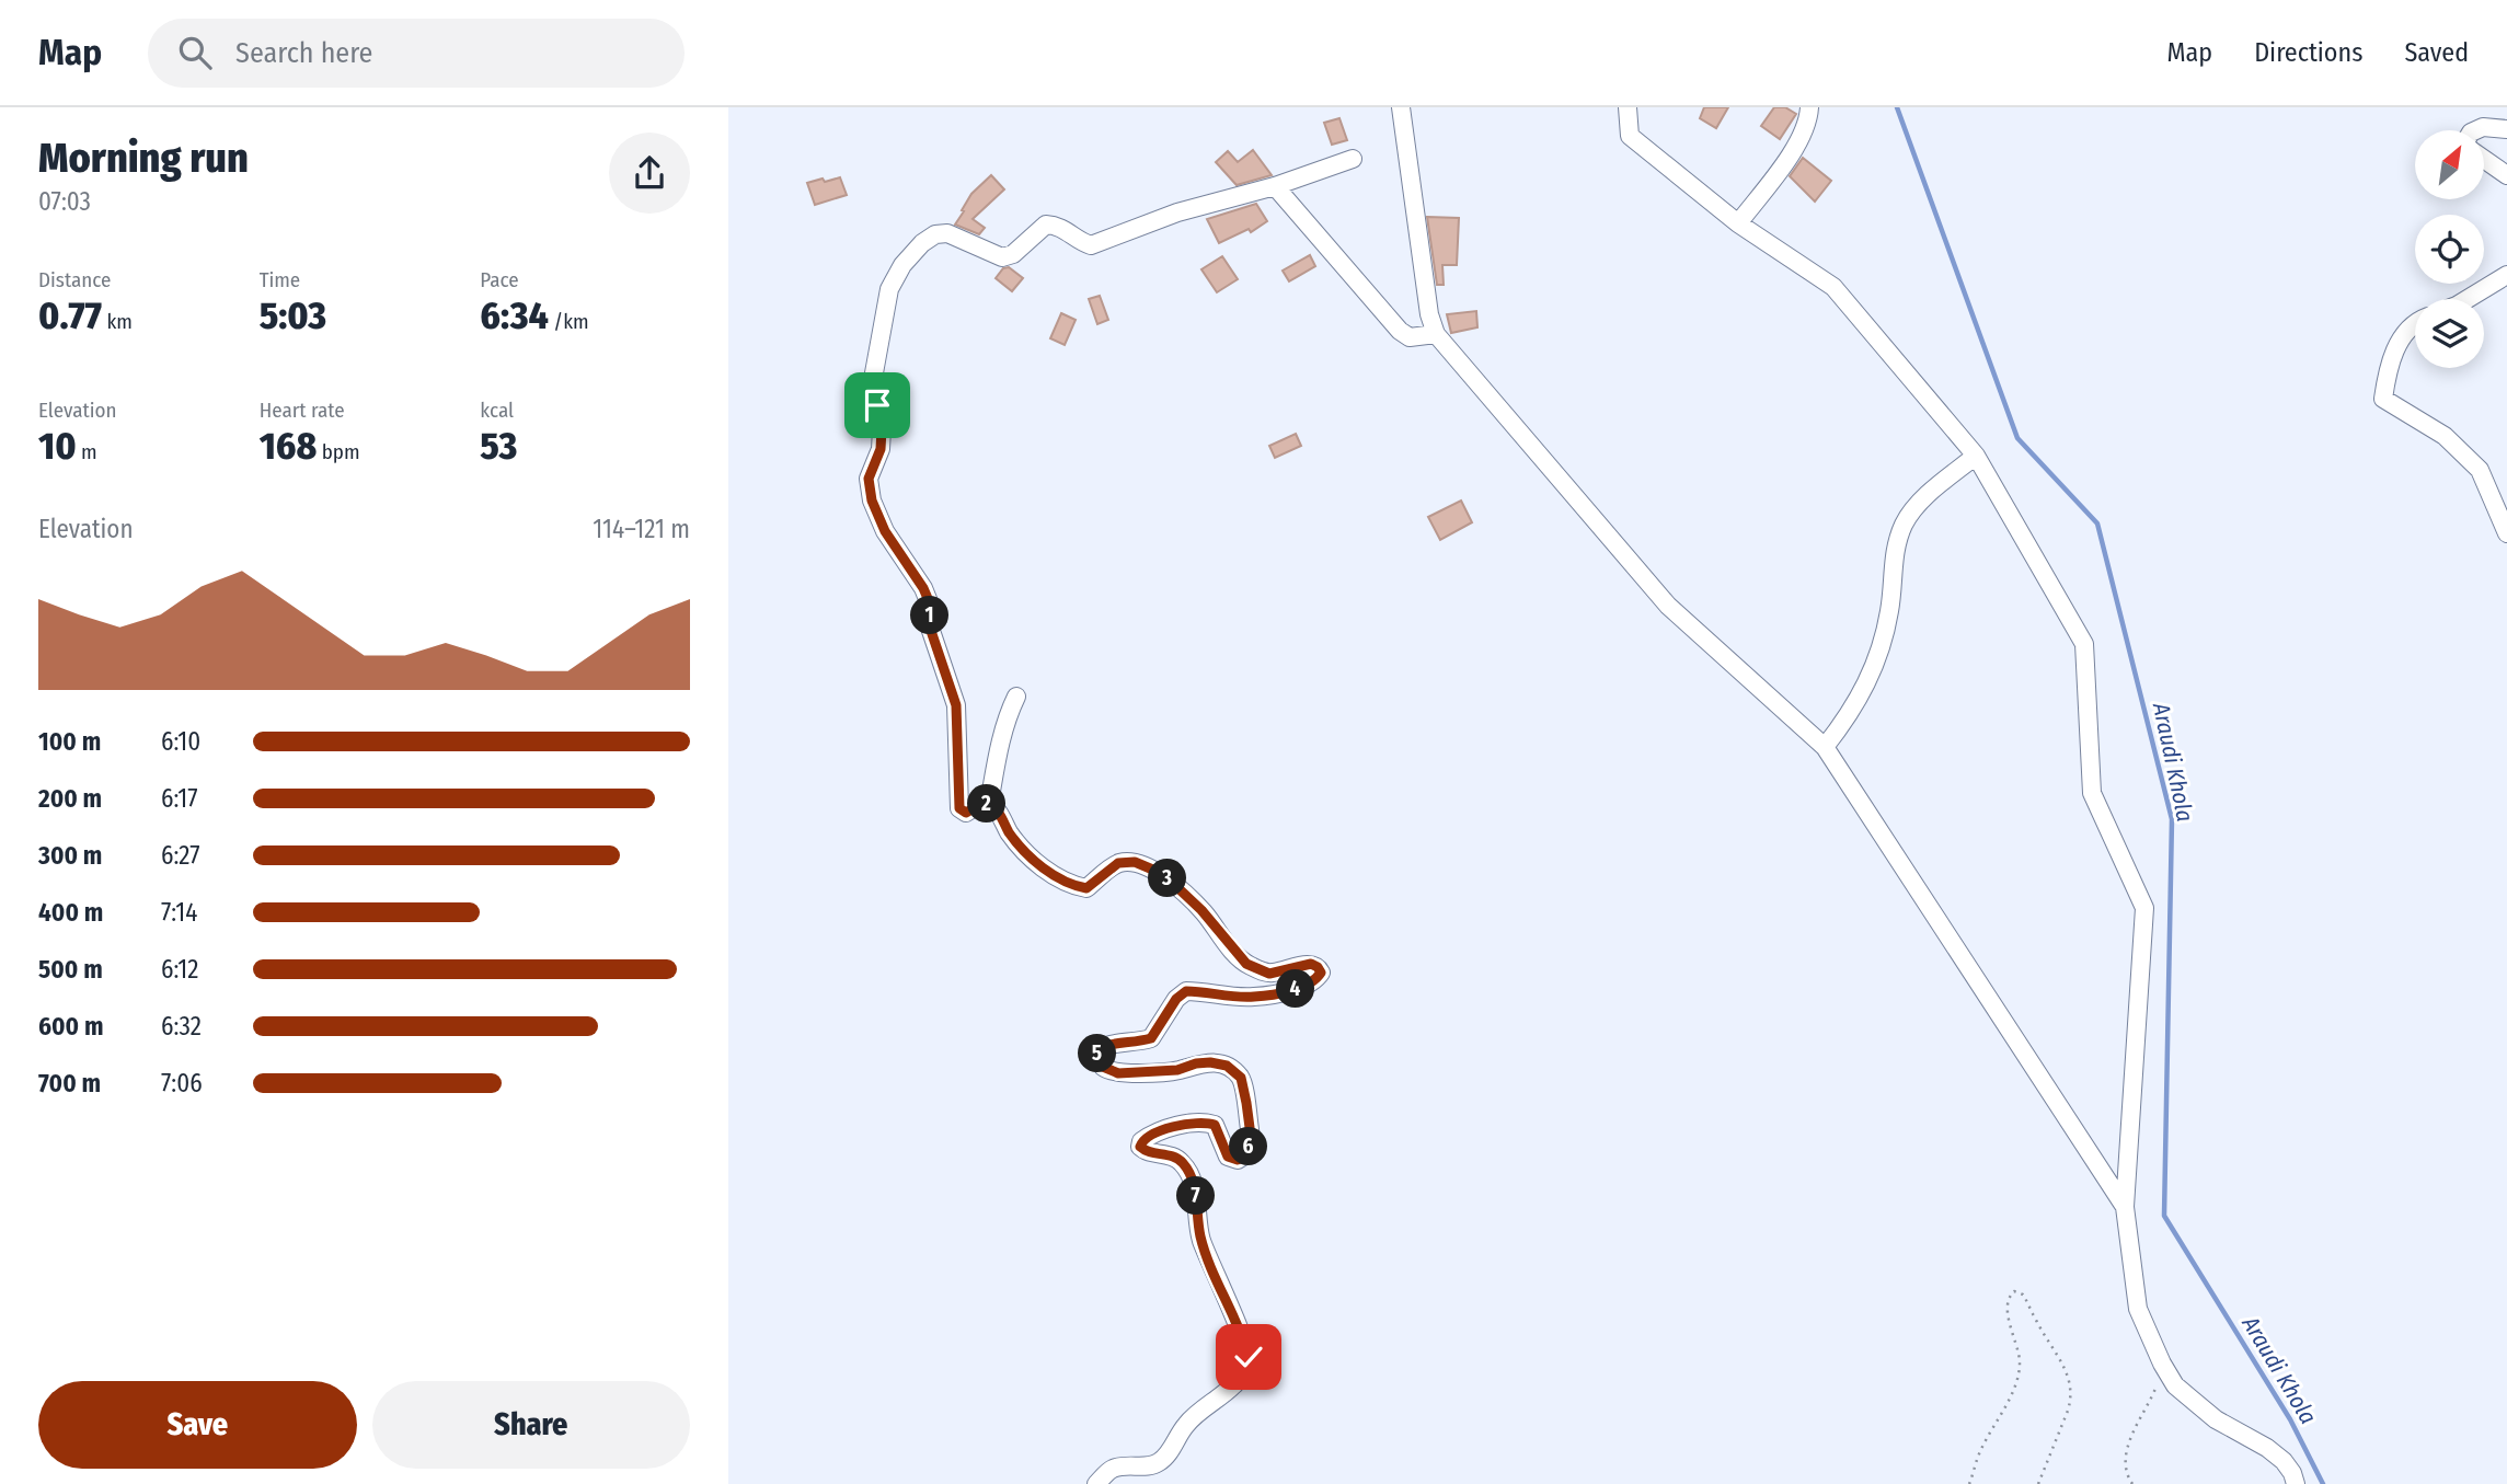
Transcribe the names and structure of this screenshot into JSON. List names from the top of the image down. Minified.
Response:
{"water":["Araudi Khola"],"north":"top right","page":{"header":"Map","search":"Search here","nav":["Map","Directions","Saved"],"heading":["Morning run","07:03"],"stats":[["Distance","0.77 km"],["Time","5:03"],["Pace","6:34 /km"],["Elevation","10 m"],["Heart rate","168 bpm"],["kcal","53"]],"chart":["Elevation","114–121 m"],"pins":["1","2","3","4","5","6","7"],"list":[{"name":"100 m","note":"6:10"},{"name":"200 m","note":"6:17"},{"name":"300 m","note":"6:27"},{"name":"400 m","note":"7:14"},{"name":"500 m","note":"6:12"},{"name":"600 m","note":"6:32"},{"name":"700 m","note":"7:06"}],"buttons":["Save","Share"]}}
